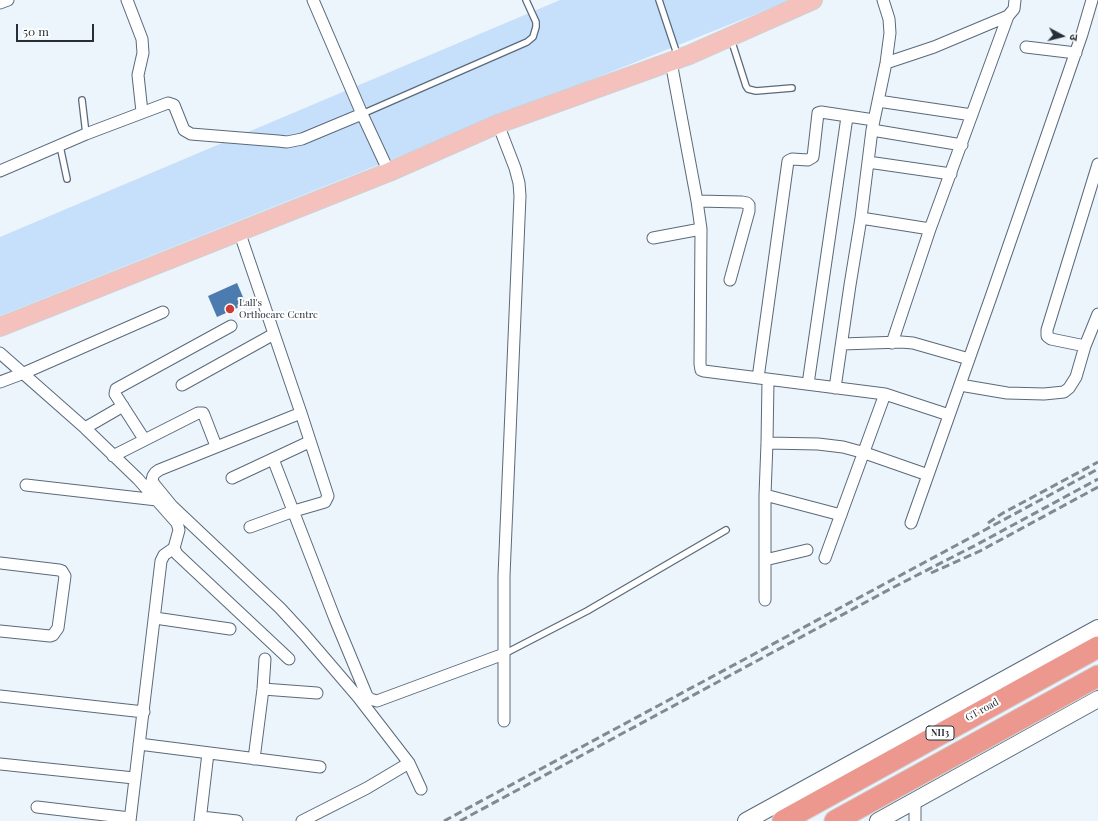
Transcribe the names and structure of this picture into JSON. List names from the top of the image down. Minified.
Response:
{"streets":{"highway":["GT road","NH3"]},"places":["Lall's Orthocare Centre"],"scale_bar":"50 m","north":"right"}
